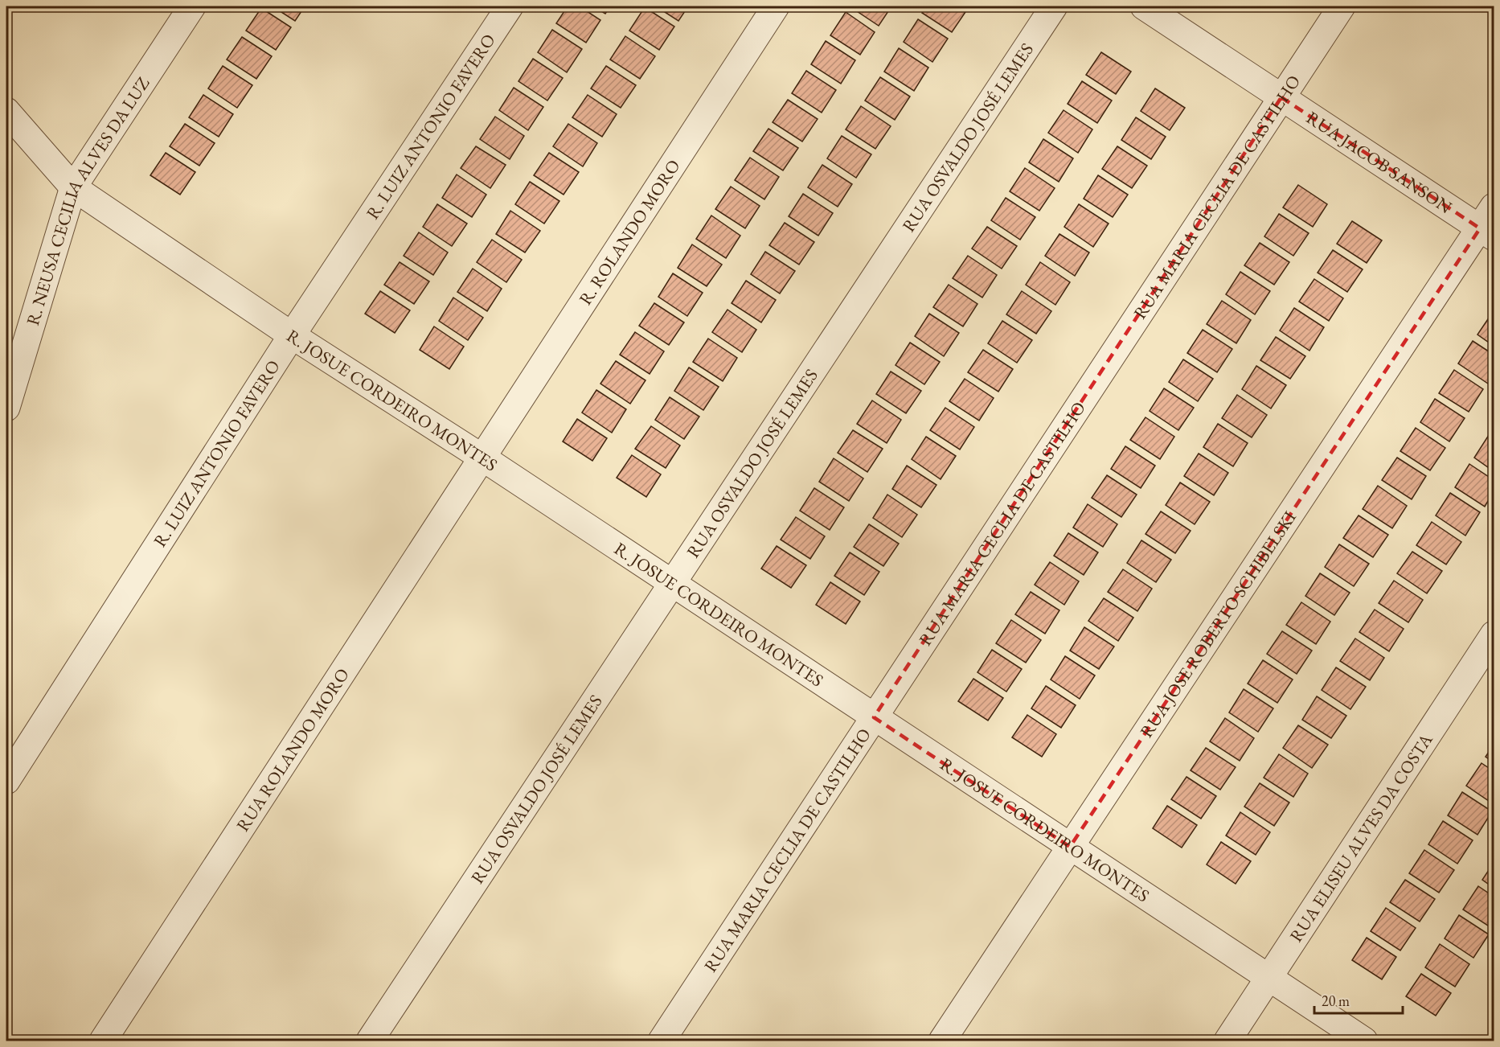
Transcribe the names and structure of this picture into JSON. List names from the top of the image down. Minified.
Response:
{"streets":{"street":["R. LUIZ ANTONIO FAVERO","RUA OSVALDO JOSÉ LEMES","RUA JACOB SANSON","RUA MARIA CECLIA DE CASTILHO","R. NEUSA CECILIA ALVES DA LUZ","R. ROLANDO MORO","R. JOSUE CORDEIRO MONTES","RUA JOSE ROBERTO SCHIBELSKI","RUA ROLANDO MORO","RUA ELISEU ALVES DA COSTA"]},"crossings":[["R. LUIZ ANTONIO FAVERO","R. JOSUE CORDEIRO MONTES"],["RUA OSVALDO JOSÉ LEMES","R. JOSUE CORDEIRO MONTES"],["RUA JACOB SANSON","RUA MARIA CECLIA DE CASTILHO"],["RUA JACOB SANSON","RUA JOSE ROBERTO SCHIBELSKI"],["RUA MARIA CECLIA DE CASTILHO","R. JOSUE CORDEIRO MONTES"],["R. NEUSA CECILIA ALVES DA LUZ","R. JOSUE CORDEIRO MONTES"],["R. ROLANDO MORO","R. JOSUE CORDEIRO MONTES"],["R. ROLANDO MORO","RUA ROLANDO MORO"],["R. JOSUE CORDEIRO MONTES","RUA JOSE ROBERTO SCHIBELSKI"],["R. JOSUE CORDEIRO MONTES","RUA ROLANDO MORO"],["R. JOSUE CORDEIRO MONTES","RUA ELISEU ALVES DA COSTA"]],"scale_bar":"20 m"}
